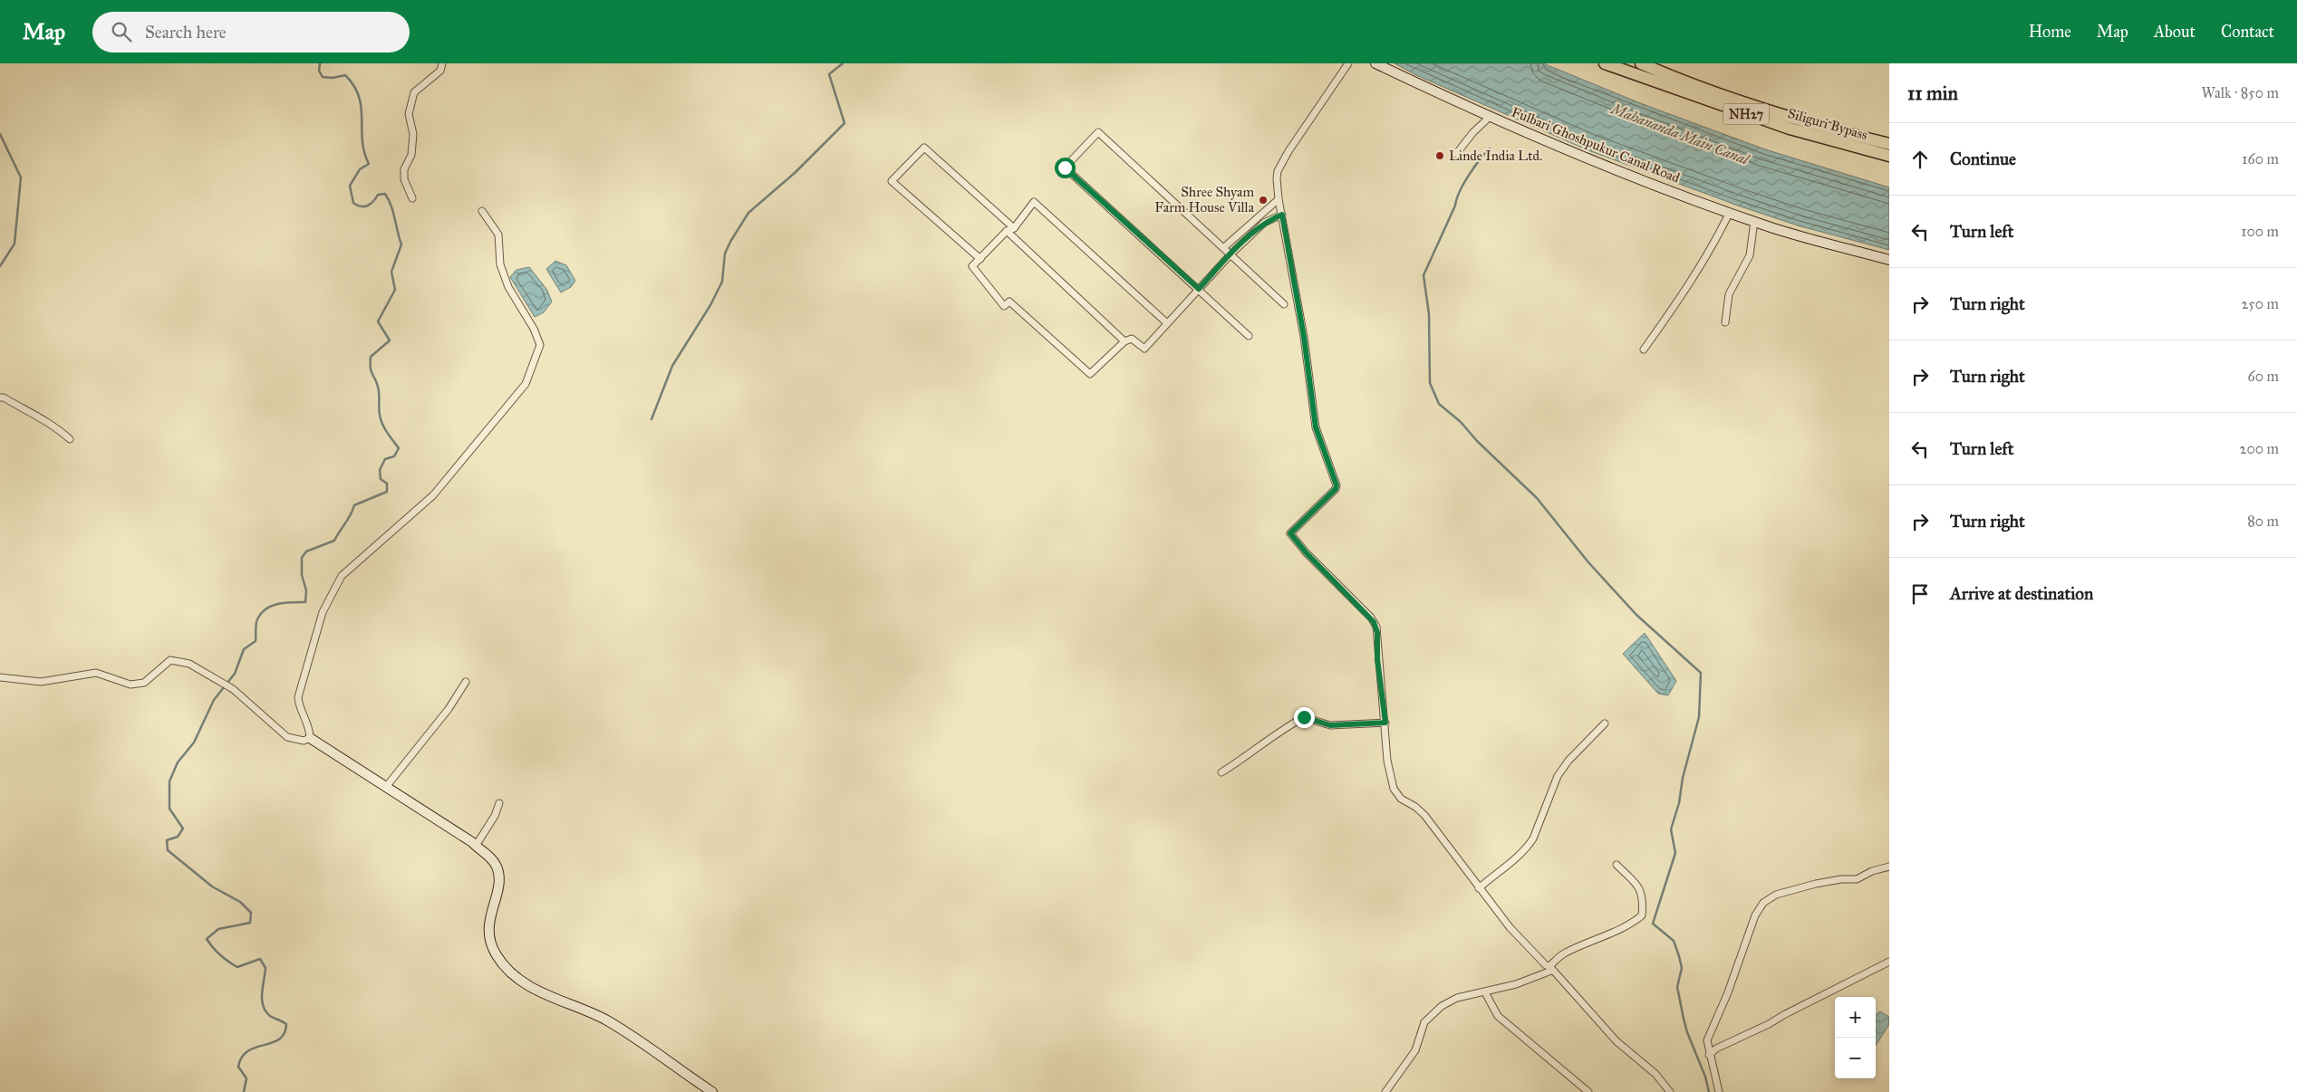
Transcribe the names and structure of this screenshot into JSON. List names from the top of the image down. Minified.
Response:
{"streets":{"highway":["NH27","Siliguri Bypass"],"street":["Fulbari Ghoshpukur Canal Road"]},"water":["Mahananda Main Canal"],"places":["Linde India Ltd.","Shree Shyam Farm House Villa"],"page":{"header":"Map","search":"Search here","nav":["Home","Map","About","Contact"],"heading":["11 min","Walk · 850 m"],"list":[["Continue","160 m"],["Turn left","100 m"],["Turn right","250 m"],["Turn right","60 m"],["Turn left","200 m"],["Turn right","80 m"],"Arrive at destination"],"map_buttons":["+","−"]}}
